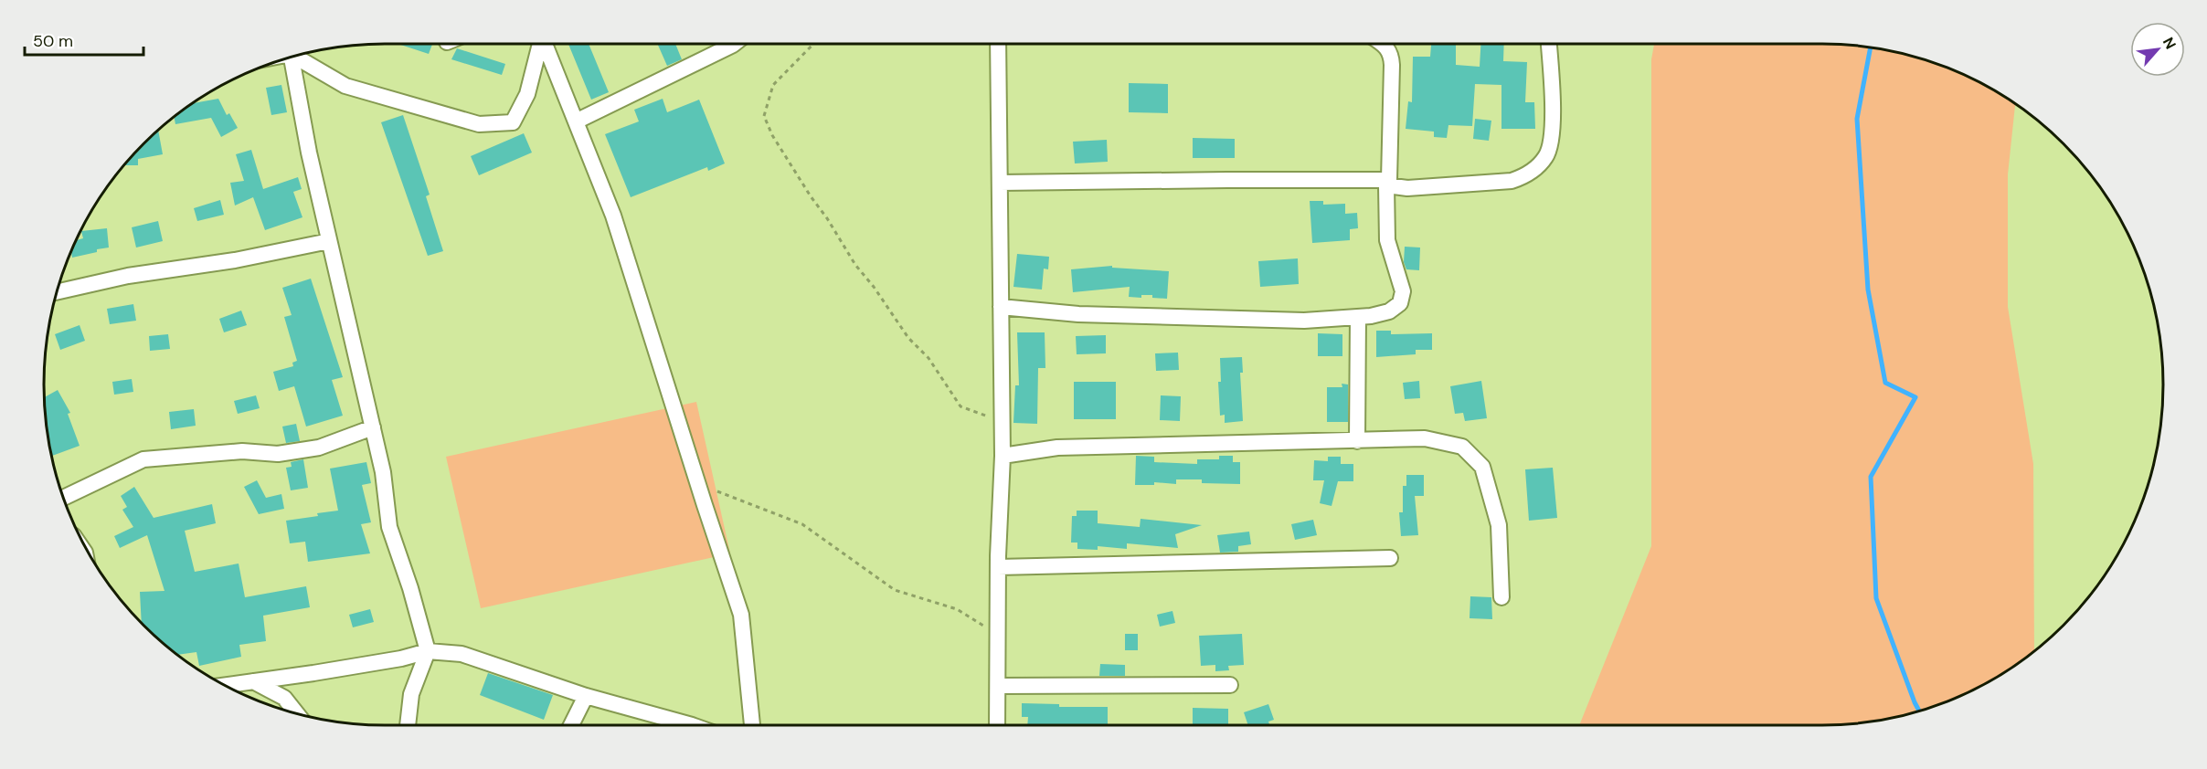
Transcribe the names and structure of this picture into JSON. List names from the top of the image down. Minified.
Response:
{"scale_bar":"50 m","north":"top right"}
